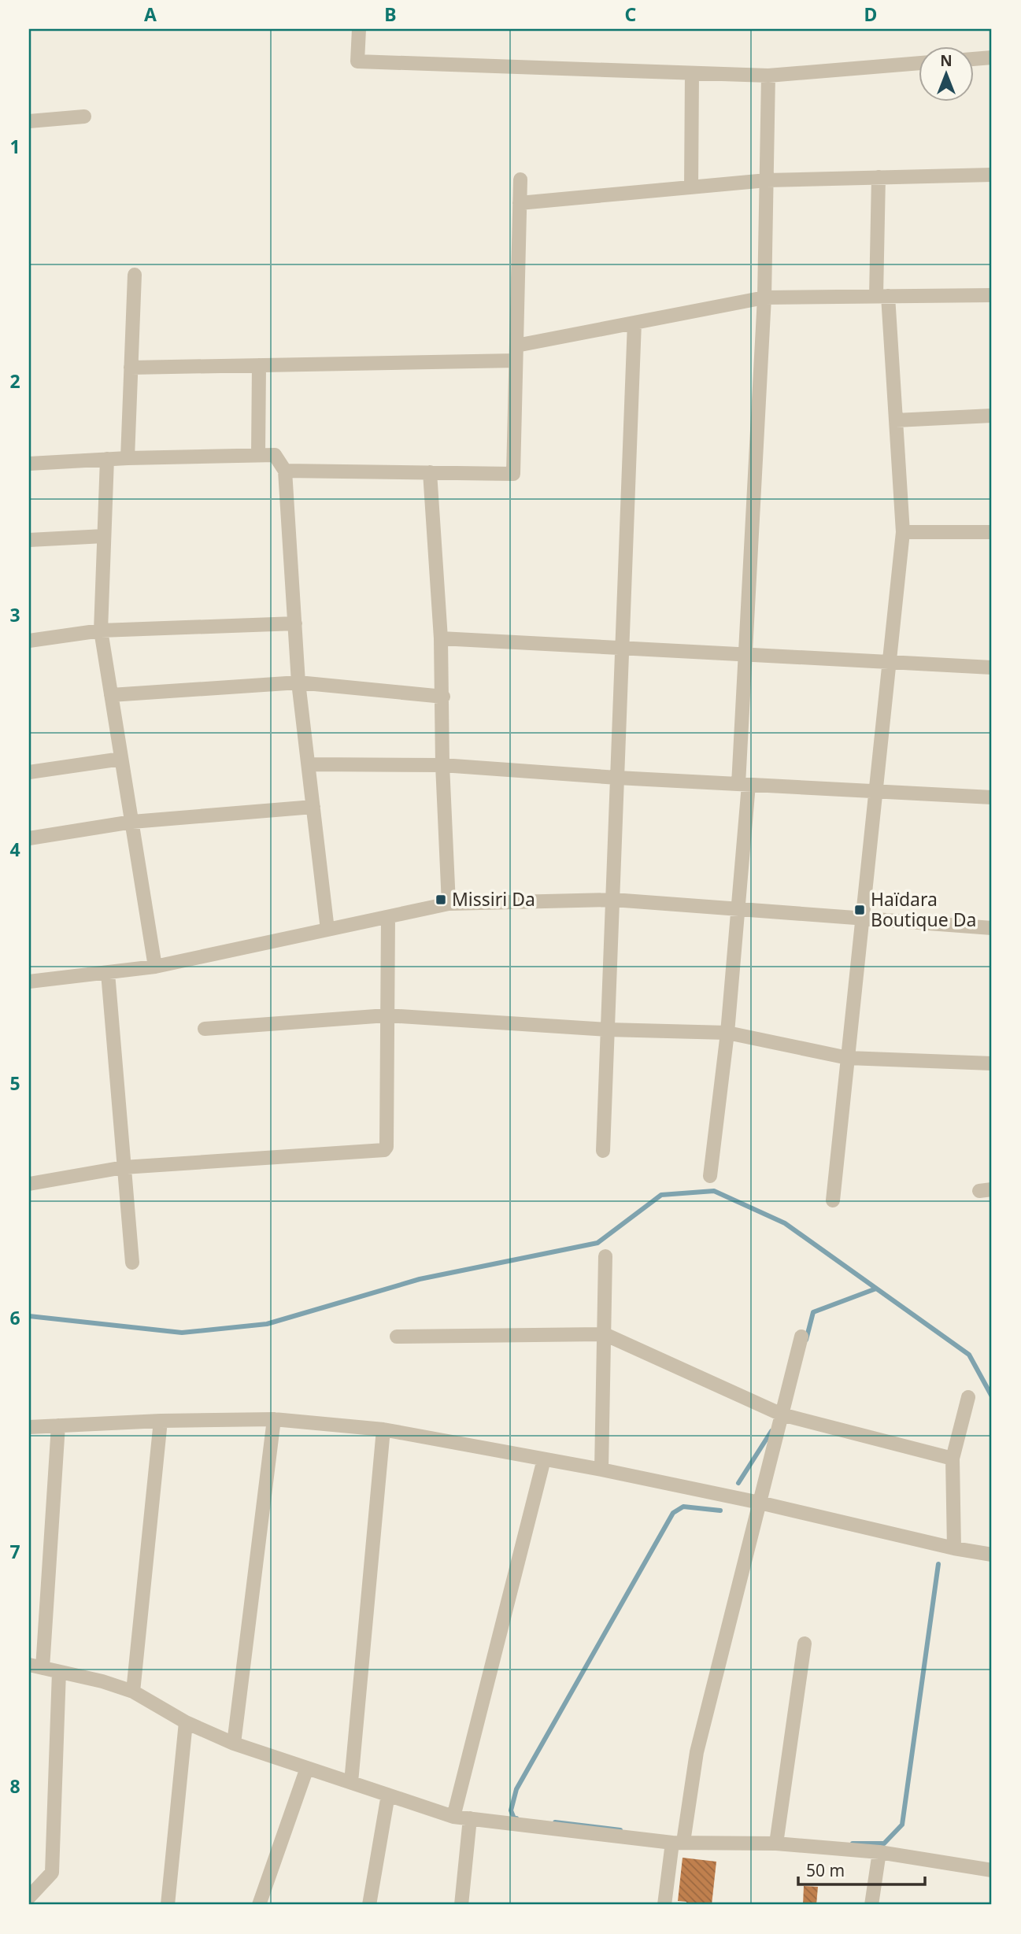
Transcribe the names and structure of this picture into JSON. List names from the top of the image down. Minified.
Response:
{"places":{"transit":["Missiri Da","Haïdara Boutique Da"]},"scale_bar":"50 m","north":"top","grid":{"columns":["A","B","C","D"],"rows":["1","2","3","4","5","6","7","8"]}}
